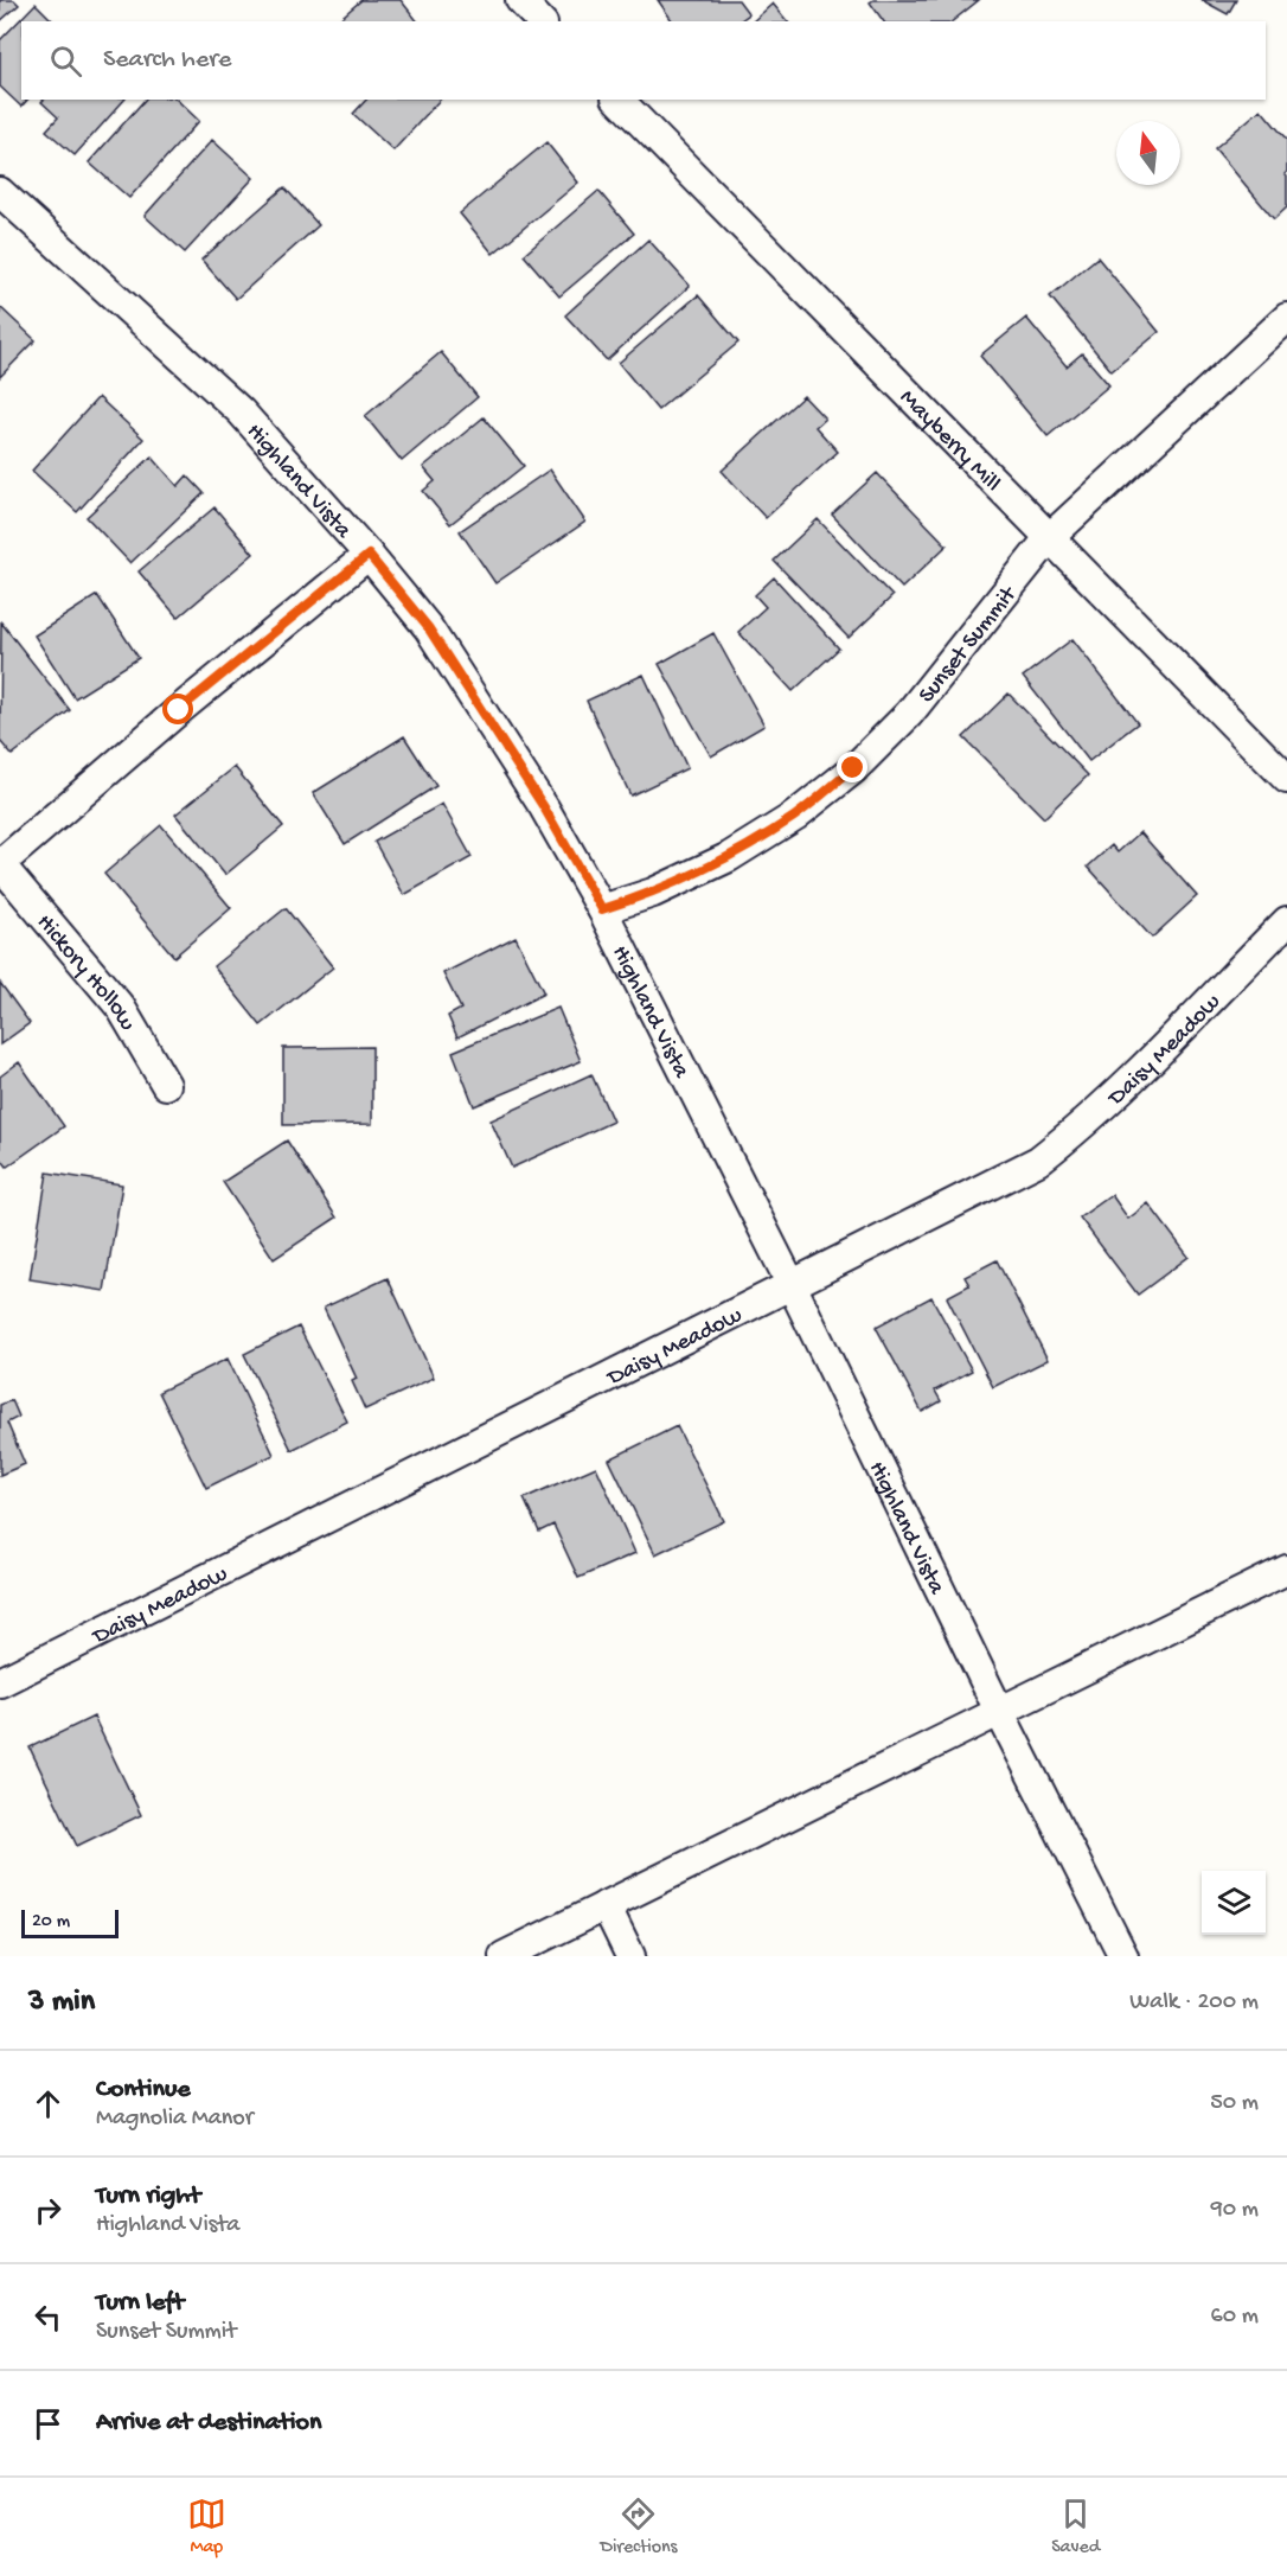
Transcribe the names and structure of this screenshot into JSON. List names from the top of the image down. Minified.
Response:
{"streets":{"street":["Mayberry Mill","Highland Vista","Sunset Summit","Hickory Hollow","Daisy Meadow"]},"crossings":[["Mayberry Mill","Sunset Summit"],["Highland Vista","Sunset Summit"],["Highland Vista","Daisy Meadow"]],"scale_bar":"20 m","north":"top","page":{"search":"Search here","scale":"20 m","heading":["3 min","Walk · 200 m"],"list":[["Continue","Magnolia Manor","50 m"],["Turn right","Highland Vista","90 m"],["Turn left","Sunset Summit","60 m"],"Arrive at destination"],"nav":["Map","Directions","Saved"]}}
